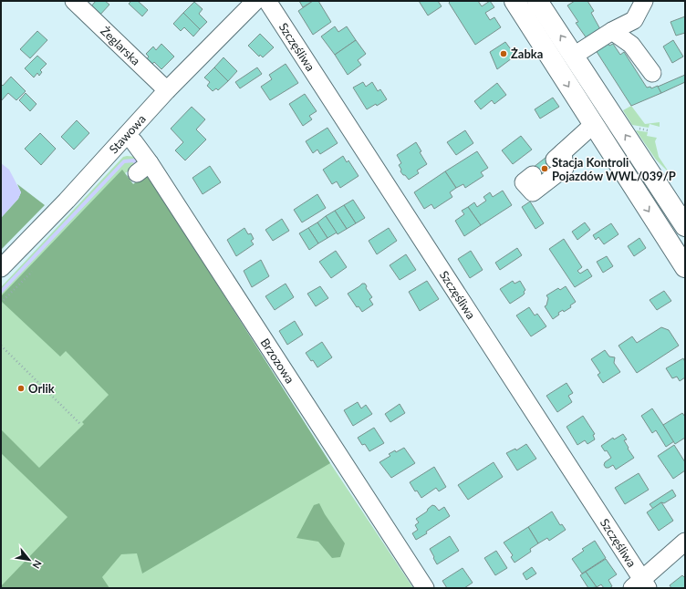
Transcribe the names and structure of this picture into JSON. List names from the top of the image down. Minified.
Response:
{"streets":{"street":["Żeglarska","Szczęśliwa","Stawowa","Brzozowa"]},"crossings":[["Żeglarska","Stawowa"],["Stawowa","Brzozowa"]],"places":["Żabka","Stacja Kontroli Pojazdów WWL/039/P","Orlik"],"north":"bottom right"}
